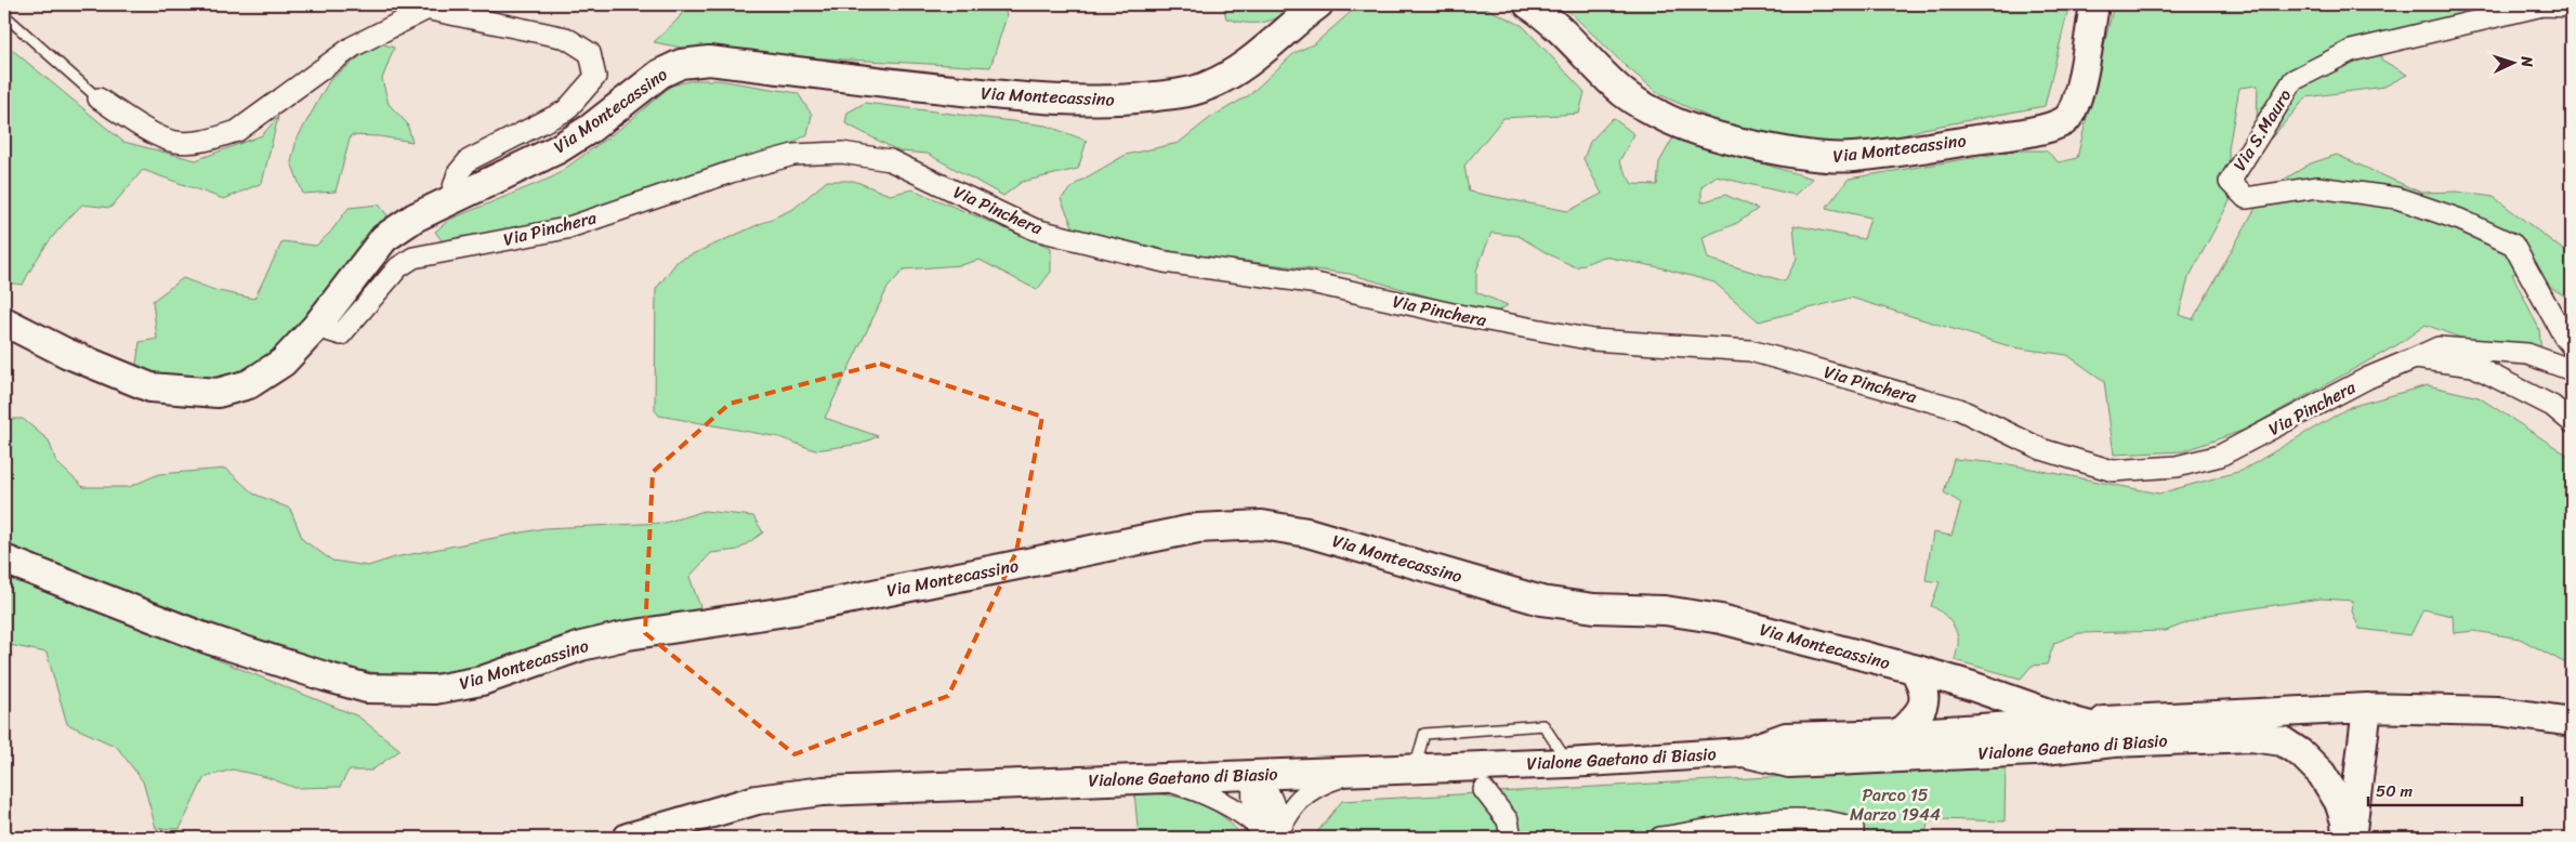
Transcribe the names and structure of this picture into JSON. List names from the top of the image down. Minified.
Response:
{"streets":{"street":["Via Montecassino","Via S.Mauro","Via Pinchera","Vialone Gaetano di Biasio"]},"crossings":[["Via Montecassino","Via Pinchera"],["Via Montecassino","Vialone Gaetano di Biasio"]],"parks":["Parco 15 Marzo 1944"],"scale_bar":"50 m","north":"right"}
